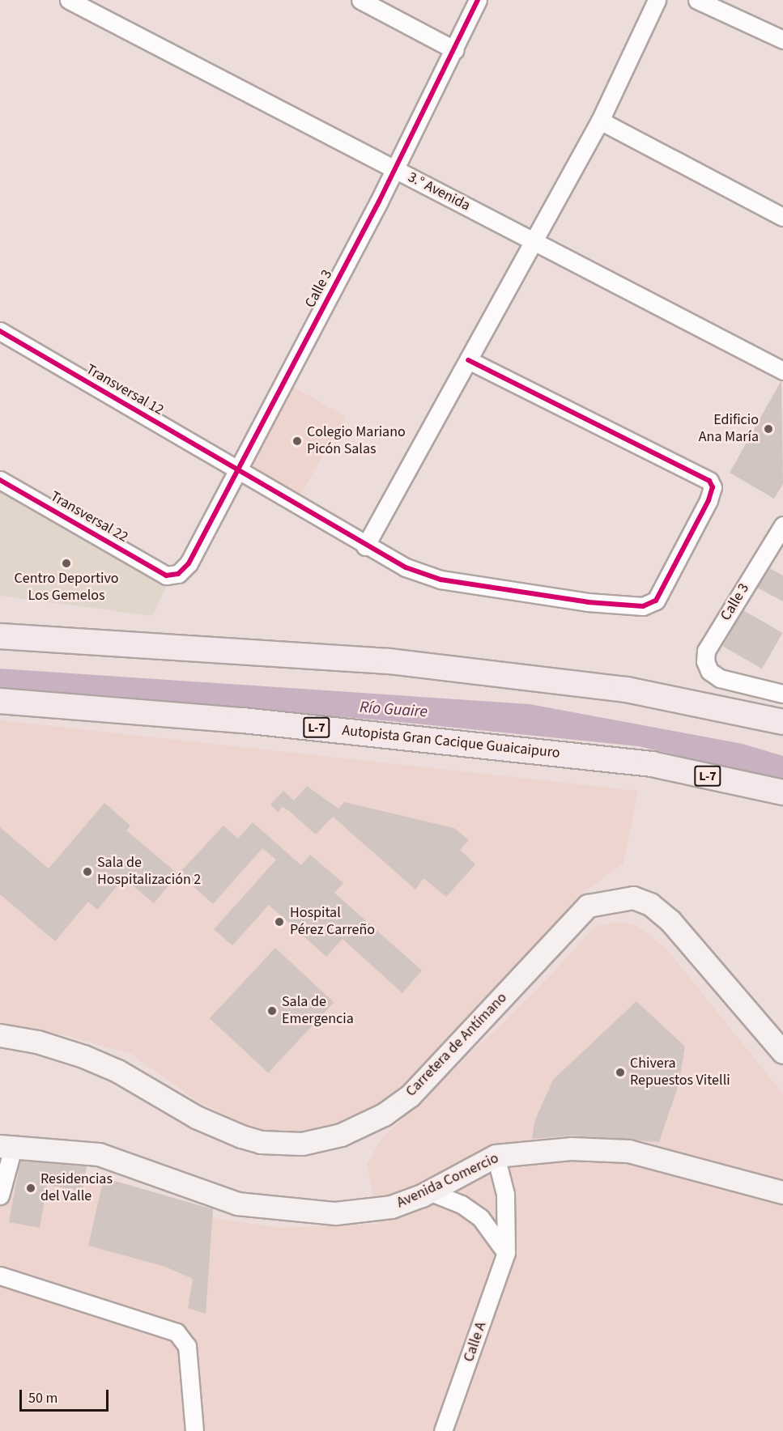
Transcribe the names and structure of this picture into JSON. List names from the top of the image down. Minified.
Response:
{"streets":{"highway":["L-7","Autopista Gran Cacique Guaicaipuro"],"main road":["Carretera de Antímano","Avenida Comercio"],"street":["3.° Avenida","Calle 3","Transversal 12","Transversal 22","Calle A"]},"crossings":[["3.° Avenida","Calle 3"],["Calle 3","Transversal 12"],["Calle 3","Transversal 22"]],"water":["Río Guaire"],"places":["Edificio Ana María","Colegio Mariano Picón Salas","Centro Deportivo Los Gemelos","Sala de Hospitalización 2","Hospital Pérez Carreño","Sala de Emergencia","Chivera Repuestos Vitelli","Residencias del Valle"],"scale_bar":"50 m"}
